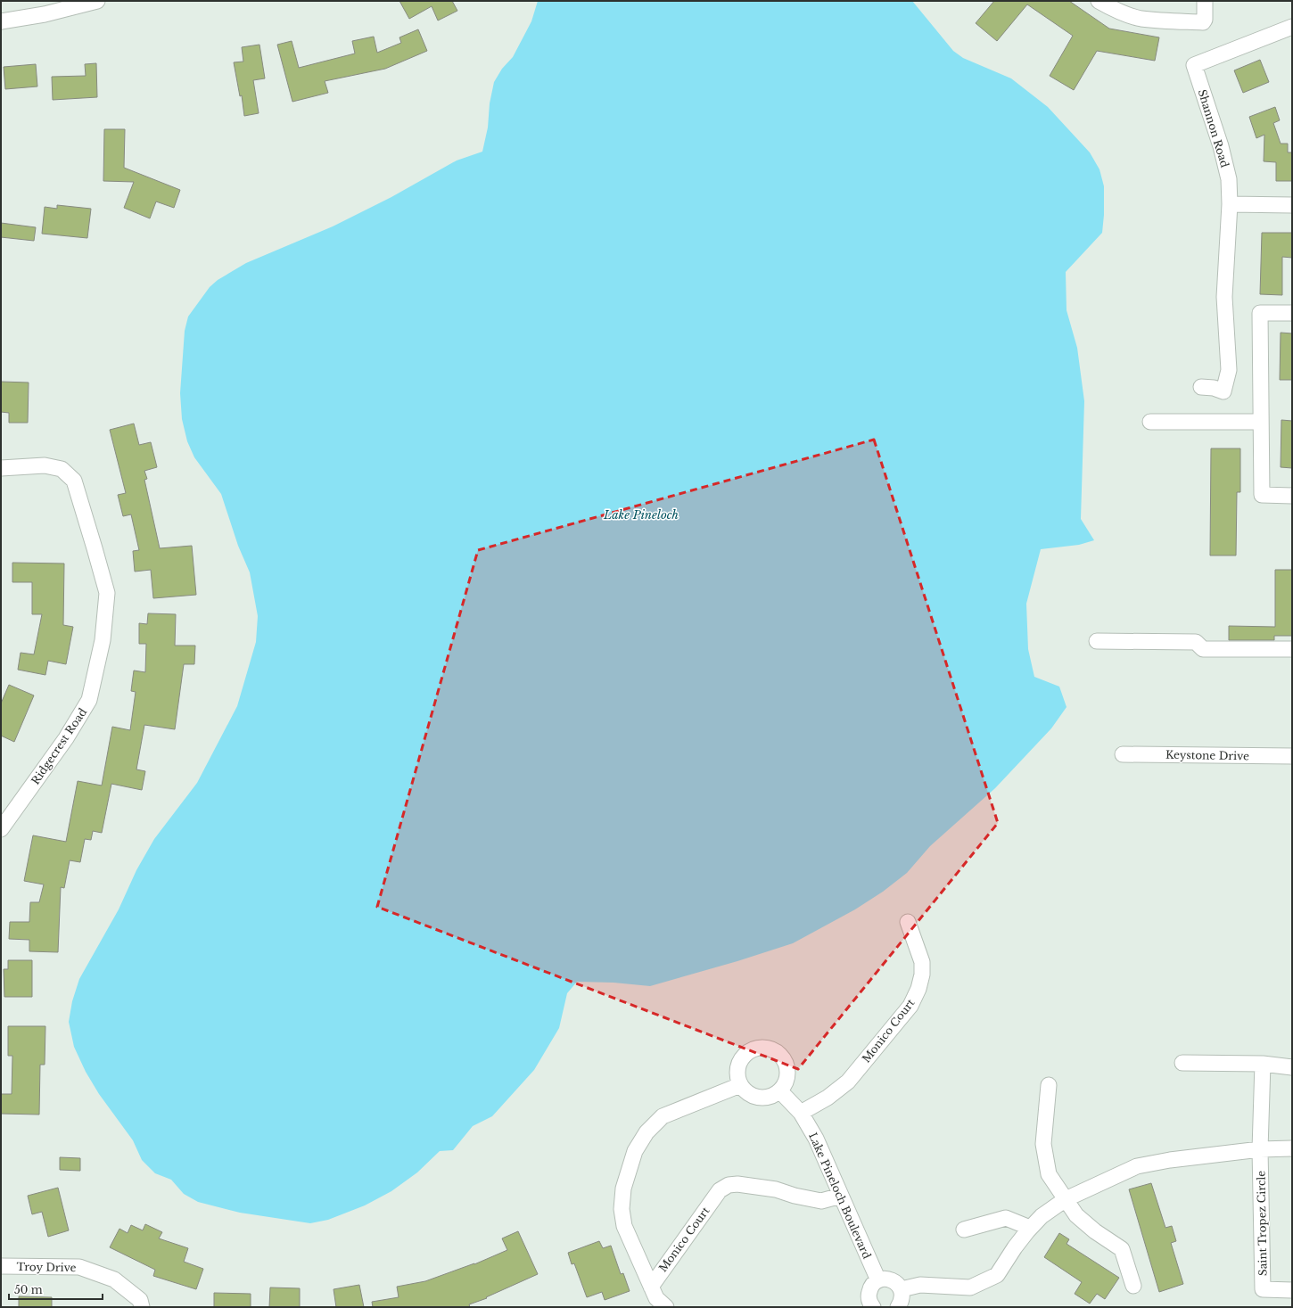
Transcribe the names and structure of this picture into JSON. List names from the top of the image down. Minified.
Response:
{"streets":{"street":["Shannon Road","Ridgecrest Road","Keystone Drive","Monico Court","Lake Pineloch Boulevard","Saint Tropez Circle","Troy Drive"]},"crossings":[["Monico Court","Lake Pineloch Boulevard"]],"water":["Lake Pineloch"],"scale_bar":"50 m"}
